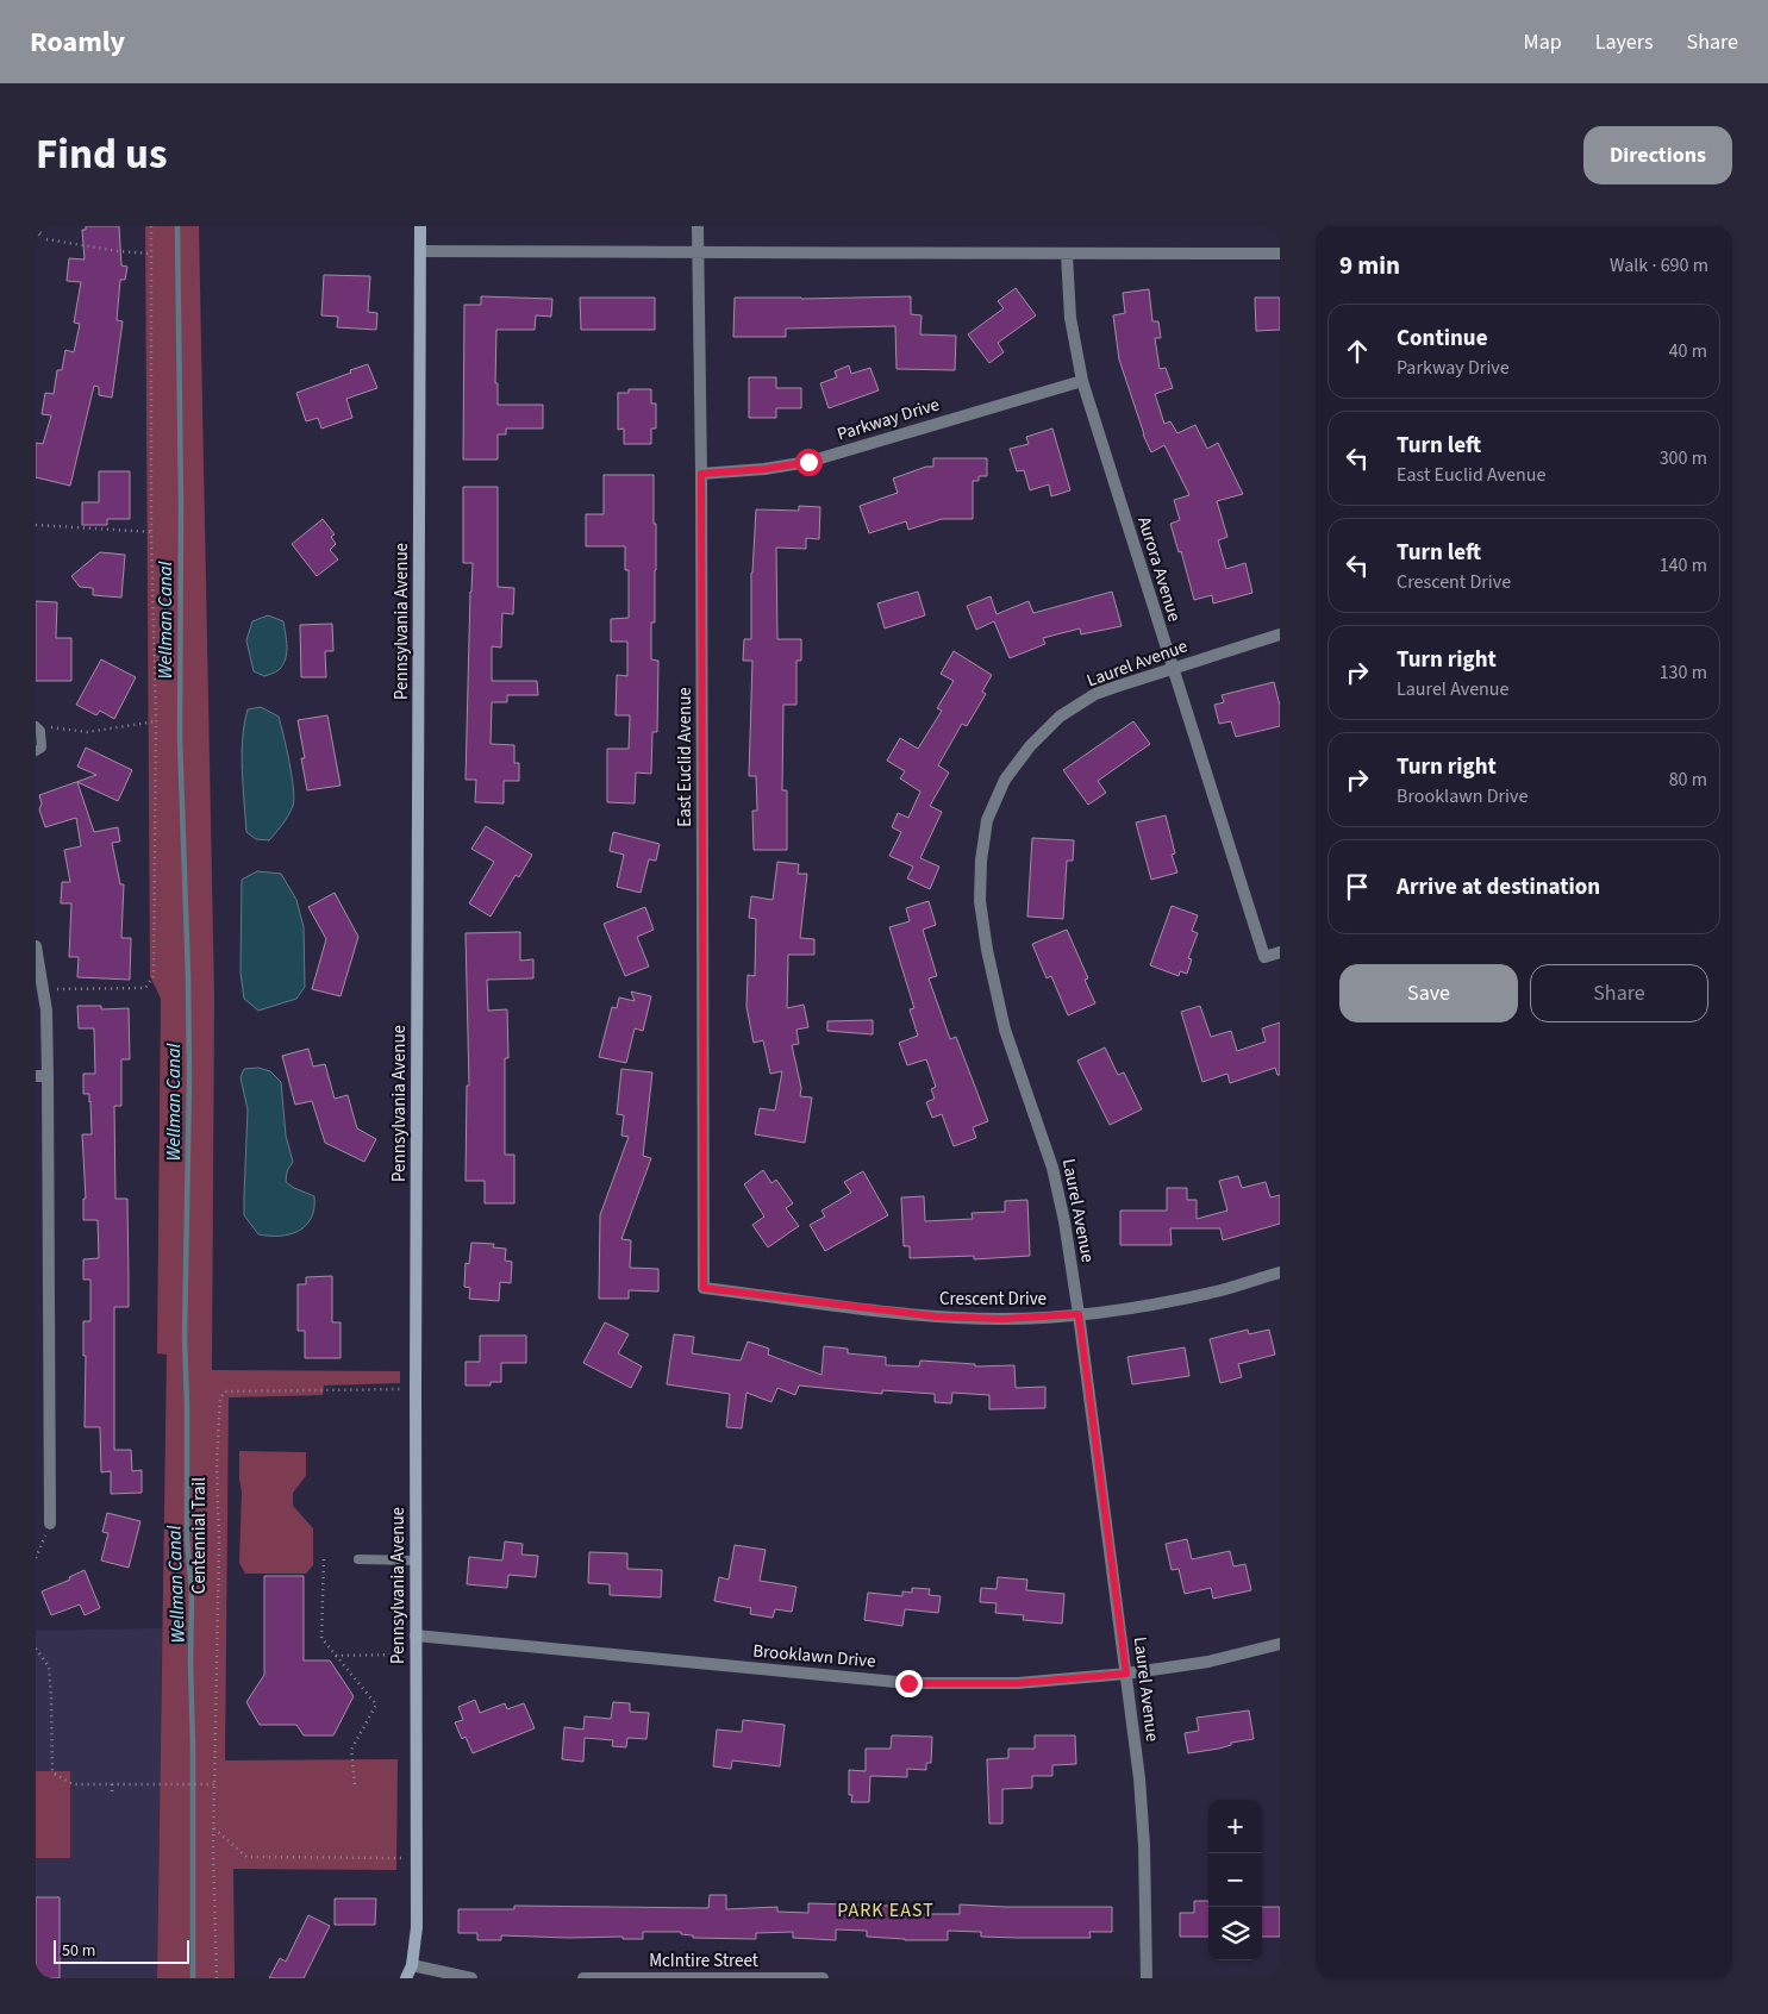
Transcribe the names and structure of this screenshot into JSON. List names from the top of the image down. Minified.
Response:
{"streets":{"street":["Parkway Drive","Aurora Avenue","Pennsylvania Avenue","Laurel Avenue","East Euclid Avenue","Crescent Drive","Brooklawn Drive","McIntire Street"],"path":["Centennial Trail"]},"crossings":[["Parkway Drive","Aurora Avenue"],["Parkway Drive","East Euclid Avenue"],["Aurora Avenue","Laurel Avenue"],["Pennsylvania Avenue","Centennial Trail"],["Pennsylvania Avenue","Brooklawn Drive"],["Laurel Avenue","Crescent Drive"],["Laurel Avenue","Brooklawn Drive"],["East Euclid Avenue","Crescent Drive"]],"districts":["PARK EAST"],"water":["Wellman Canal"],"scale_bar":"50 m","page":{"header":"Roamly","nav":["Map","Layers","Share"],"title":"Find us","buttons":["Directions",["Save","Share"]],"heading":["9 min","Walk · 690 m"],"list":[["Continue","Parkway Drive","40 m"],["Turn left","East Euclid Avenue","300 m"],["Turn left","Crescent Drive","140 m"],["Turn right","Laurel Avenue","130 m"],["Turn right","Brooklawn Drive","80 m"],"Arrive at destination"],"map_buttons":["+","−"],"scale":"50 m"}}
